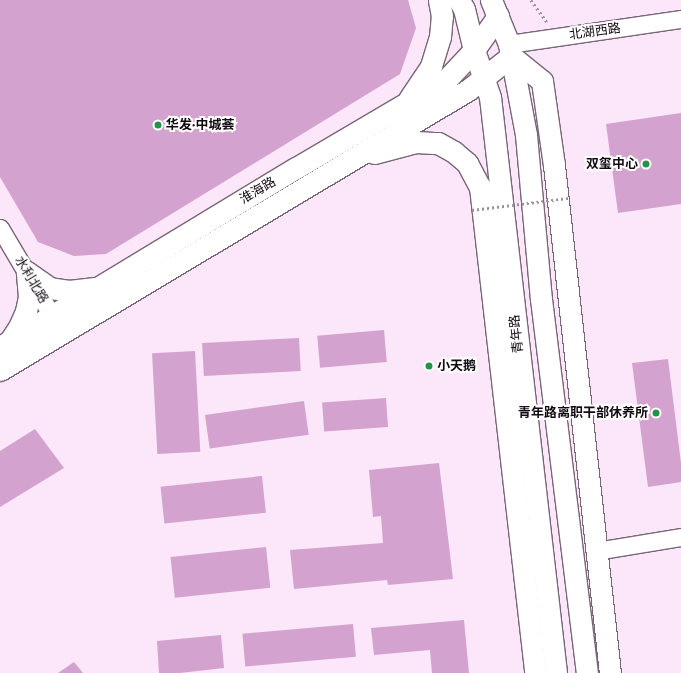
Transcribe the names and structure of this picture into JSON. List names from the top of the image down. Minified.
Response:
{"streets":{"main road":["淮海路","青年路"],"street":["北湖西路","水利北路"]},"crossings":[["北湖西路","淮海路"],["淮海路","水利北路"],["淮海路","青年路"]],"places":["华发·中城荟","双玺中心","小天鹅","青年路离职干部休养所"]}
